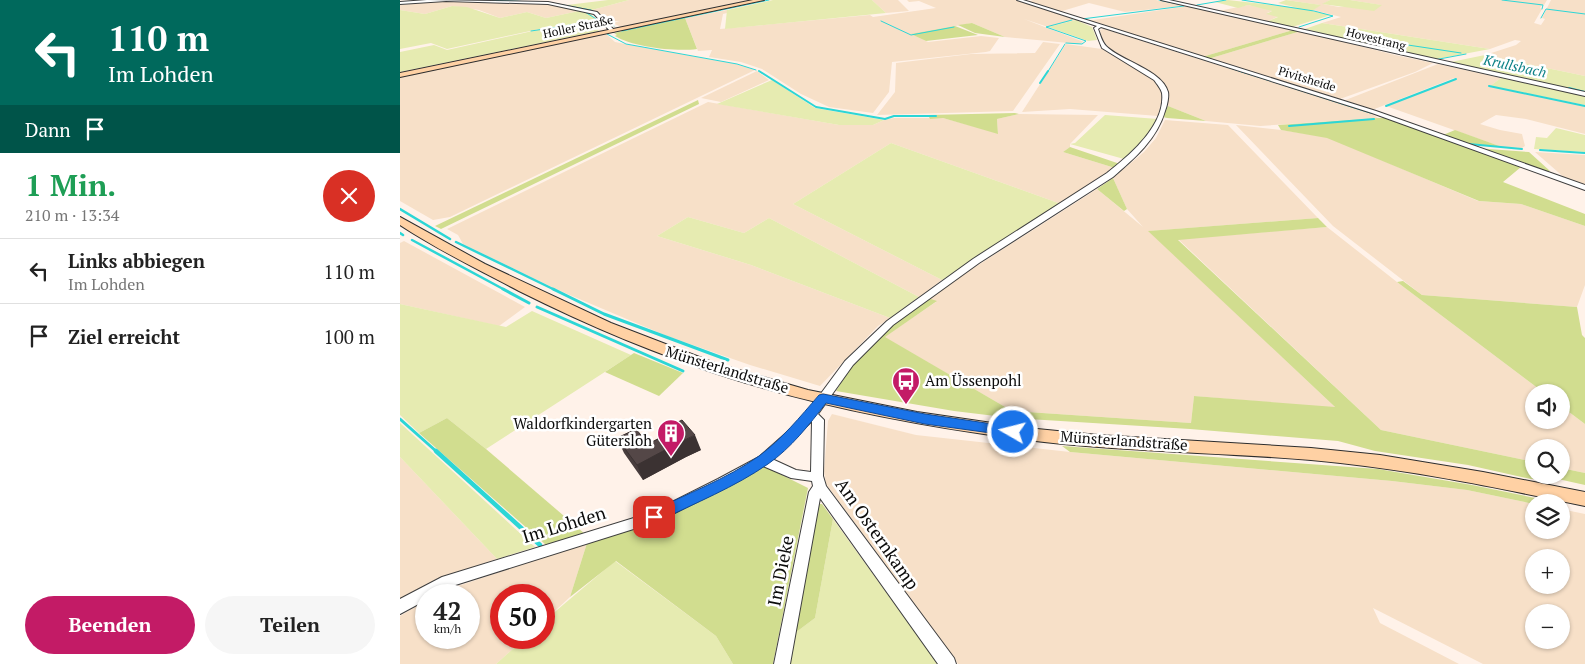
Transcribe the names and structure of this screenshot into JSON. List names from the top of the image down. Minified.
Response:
{"streets":{"main road":["Holler Straße","Münsterlandstraße"],"street":["Hovestrang","Pivitsheide","Im Lohden","Am Osternkamp","Im Dieke"]},"crossings":[["Münsterlandstraße","Im Lohden"],["Im Lohden","Am Osternkamp"],["Am Osternkamp","Im Dieke"]],"water":["Krullsbach"],"places":{"bus stop":["Am Üssenpohl"],"building":["Waldorfkindergarten Gütersloh"]},"page":{"turn":["110 m","Im Lohden"],"then":"Dann","heading":["1 Min.","210 m · 13:34"],"list":[{"name":"Links abbiegen","note":"Im Lohden","value":"110 m"},{"name":"Ziel erreicht","value":"100 m"}],"map_buttons":["+","−"],"speed":"42 km/h","limit":"50","buttons":["Beenden","Teilen"]}}
